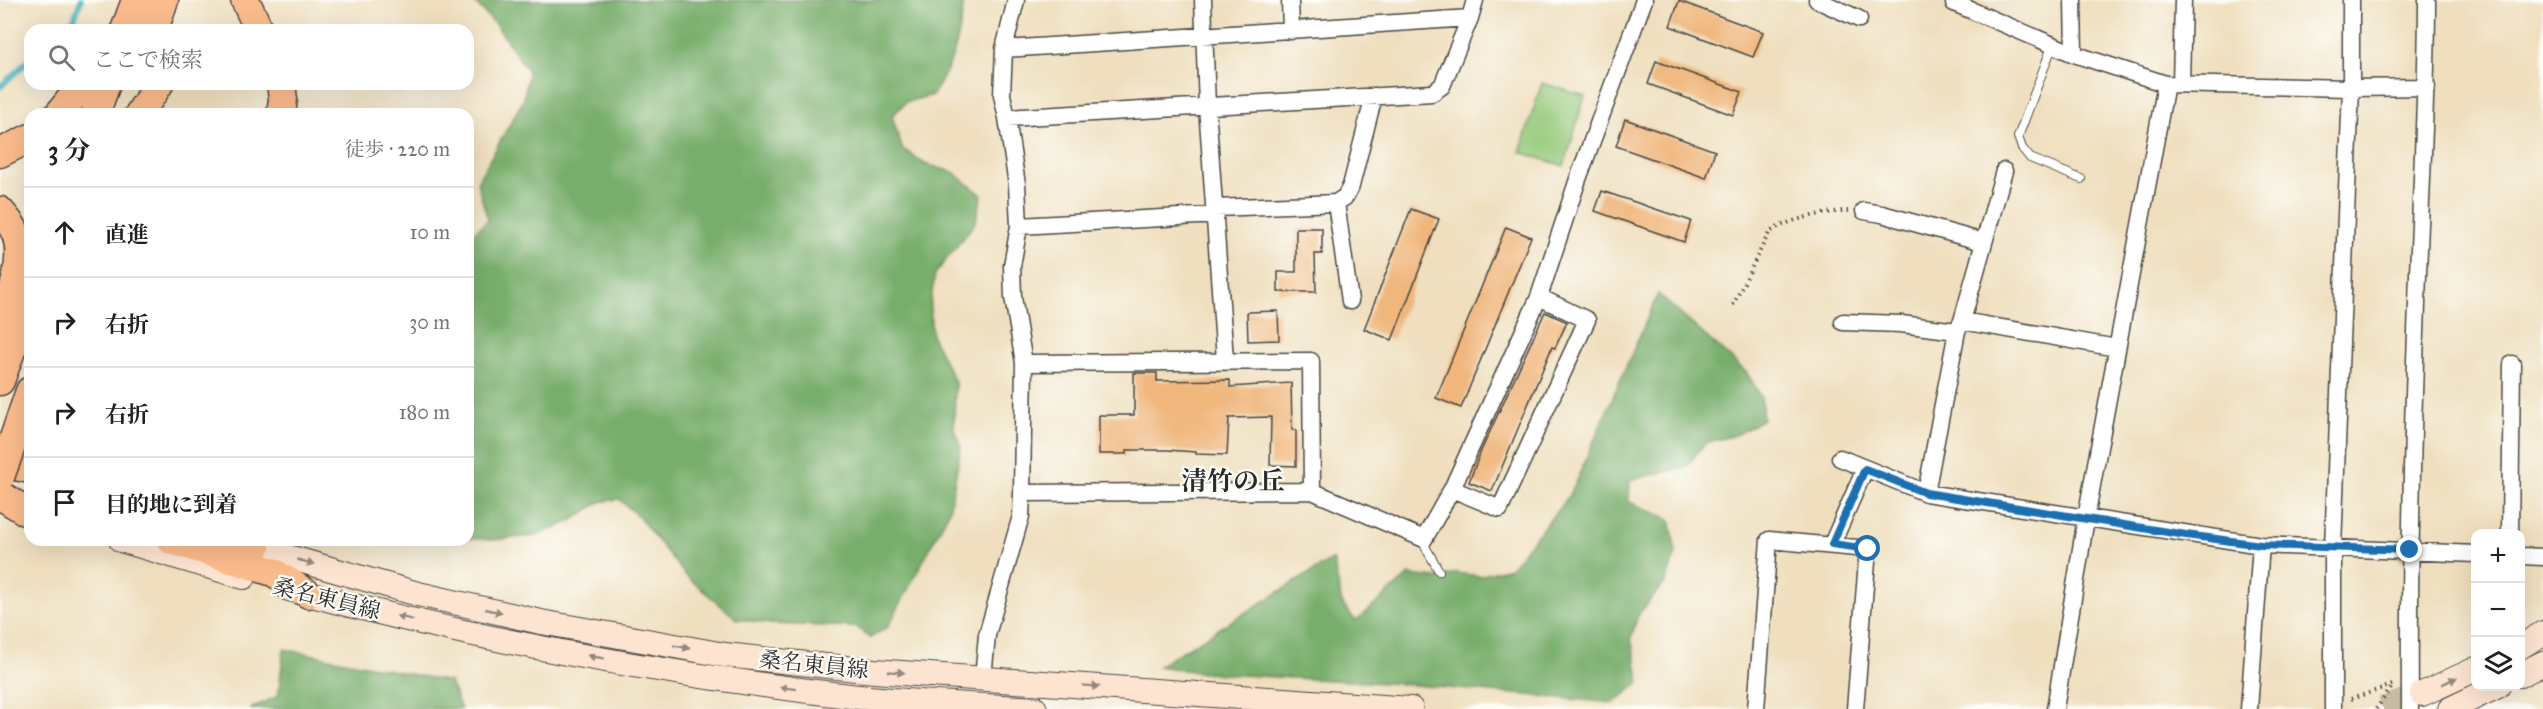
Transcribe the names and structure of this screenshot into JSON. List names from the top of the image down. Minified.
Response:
{"streets":{"main road":["桑名東員線"]},"districts":["清竹の丘"],"page":{"search":"ここで検索","heading":["3 分","徒歩 · 220 m"],"list":[["直進","10 m"],["右折","30 m"],["右折","180 m"],"目的地に到着"],"map_buttons":["+","−"]}}
